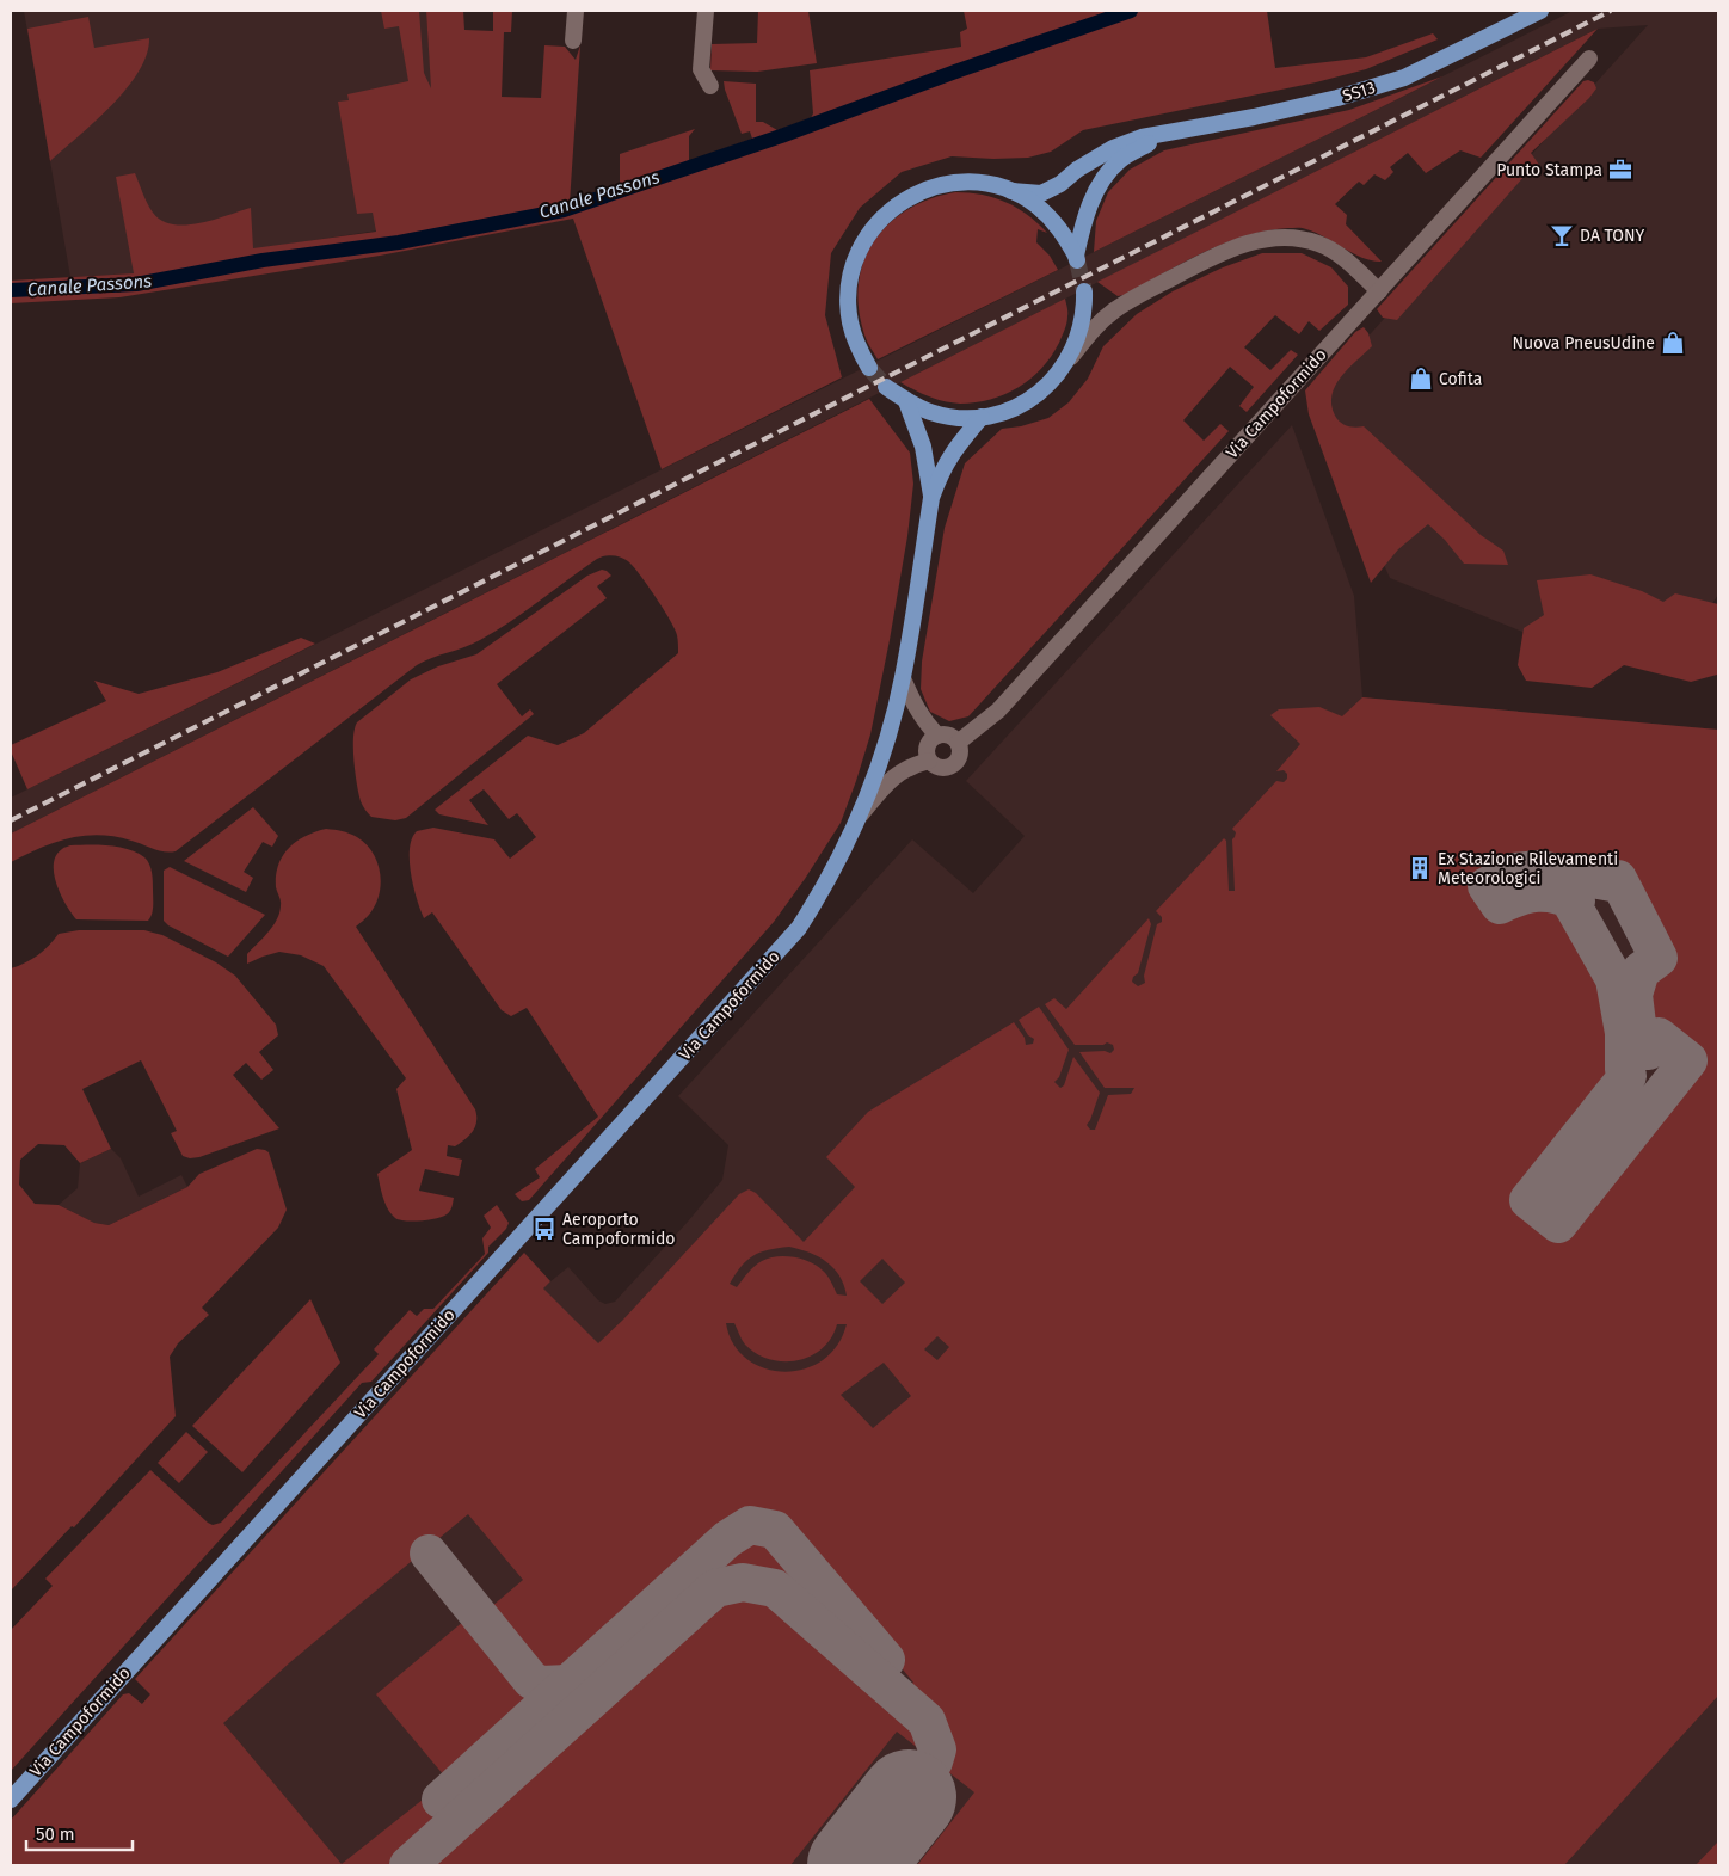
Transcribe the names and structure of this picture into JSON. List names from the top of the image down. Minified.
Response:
{"streets":{"main road":["SS13","Via Campoformido"]},"water":["Canale Passons"],"places":{"office":["Punto Stampa"],"bar":["DA TONY"],"shop":["Nuova PneusUdine","Cofita"],"building":["Ex Stazione Rilevamenti Meteorologici"],"bus stop":["Aeroporto Campoformido"]},"scale_bar":"50 m"}
